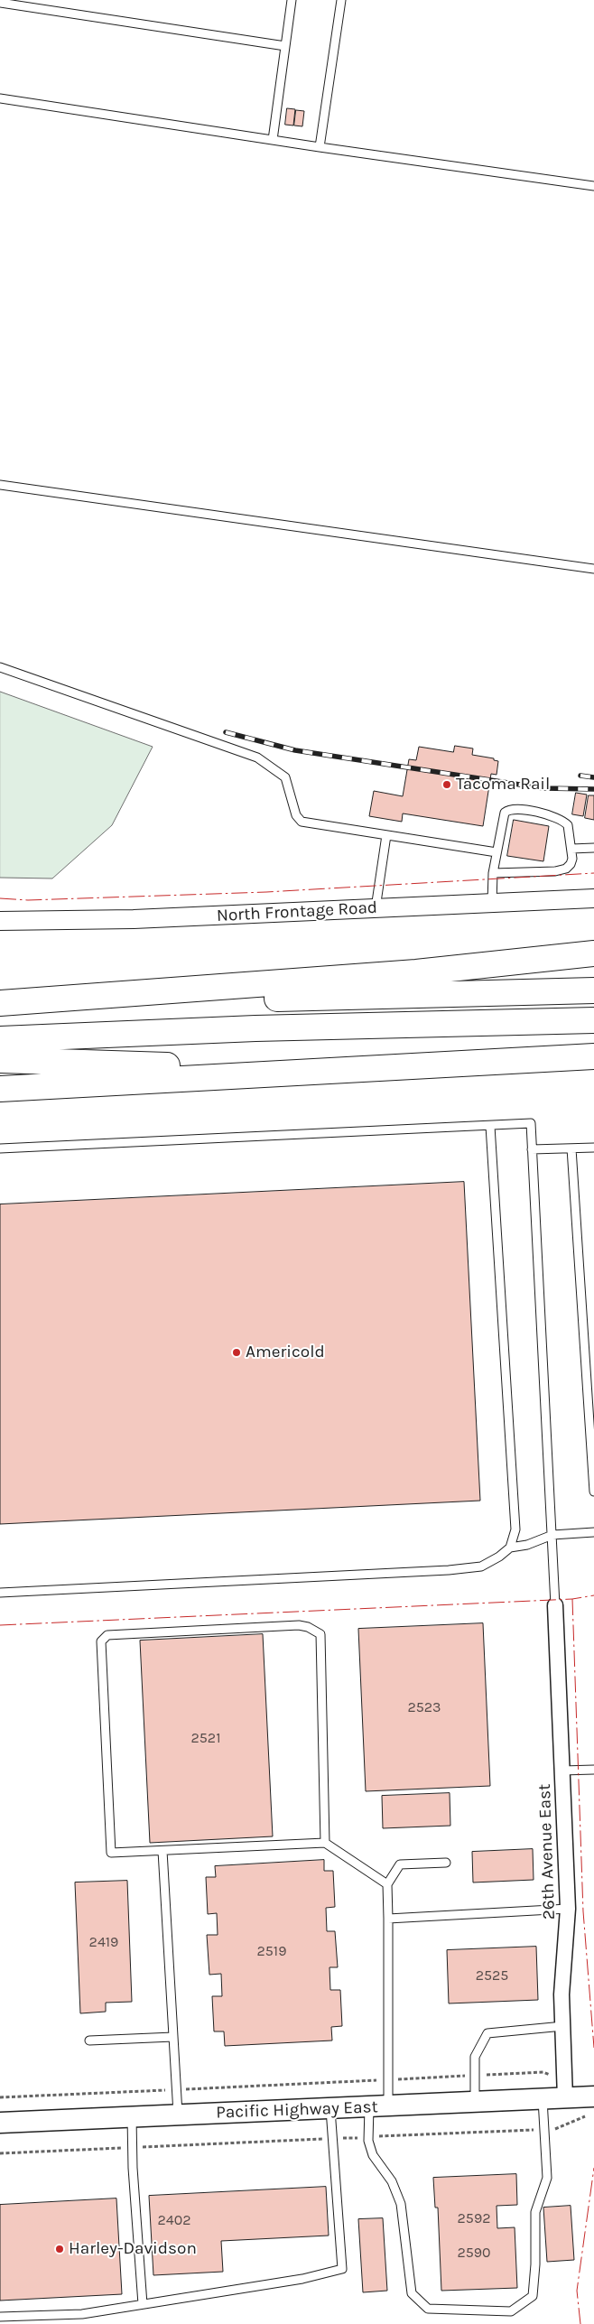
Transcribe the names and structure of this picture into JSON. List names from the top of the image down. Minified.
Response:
{"streets":{"main road":["Pacific Highway East"],"street":["North Frontage Road","26th Avenue East"]},"crossings":[["26th Avenue East","Pacific Highway East"]],"places":["Tacoma Rail","Americold","Harley-Davidson"],"house_numbers":["2523","2521","2419","2519","2525","2592","2402","2590"]}
